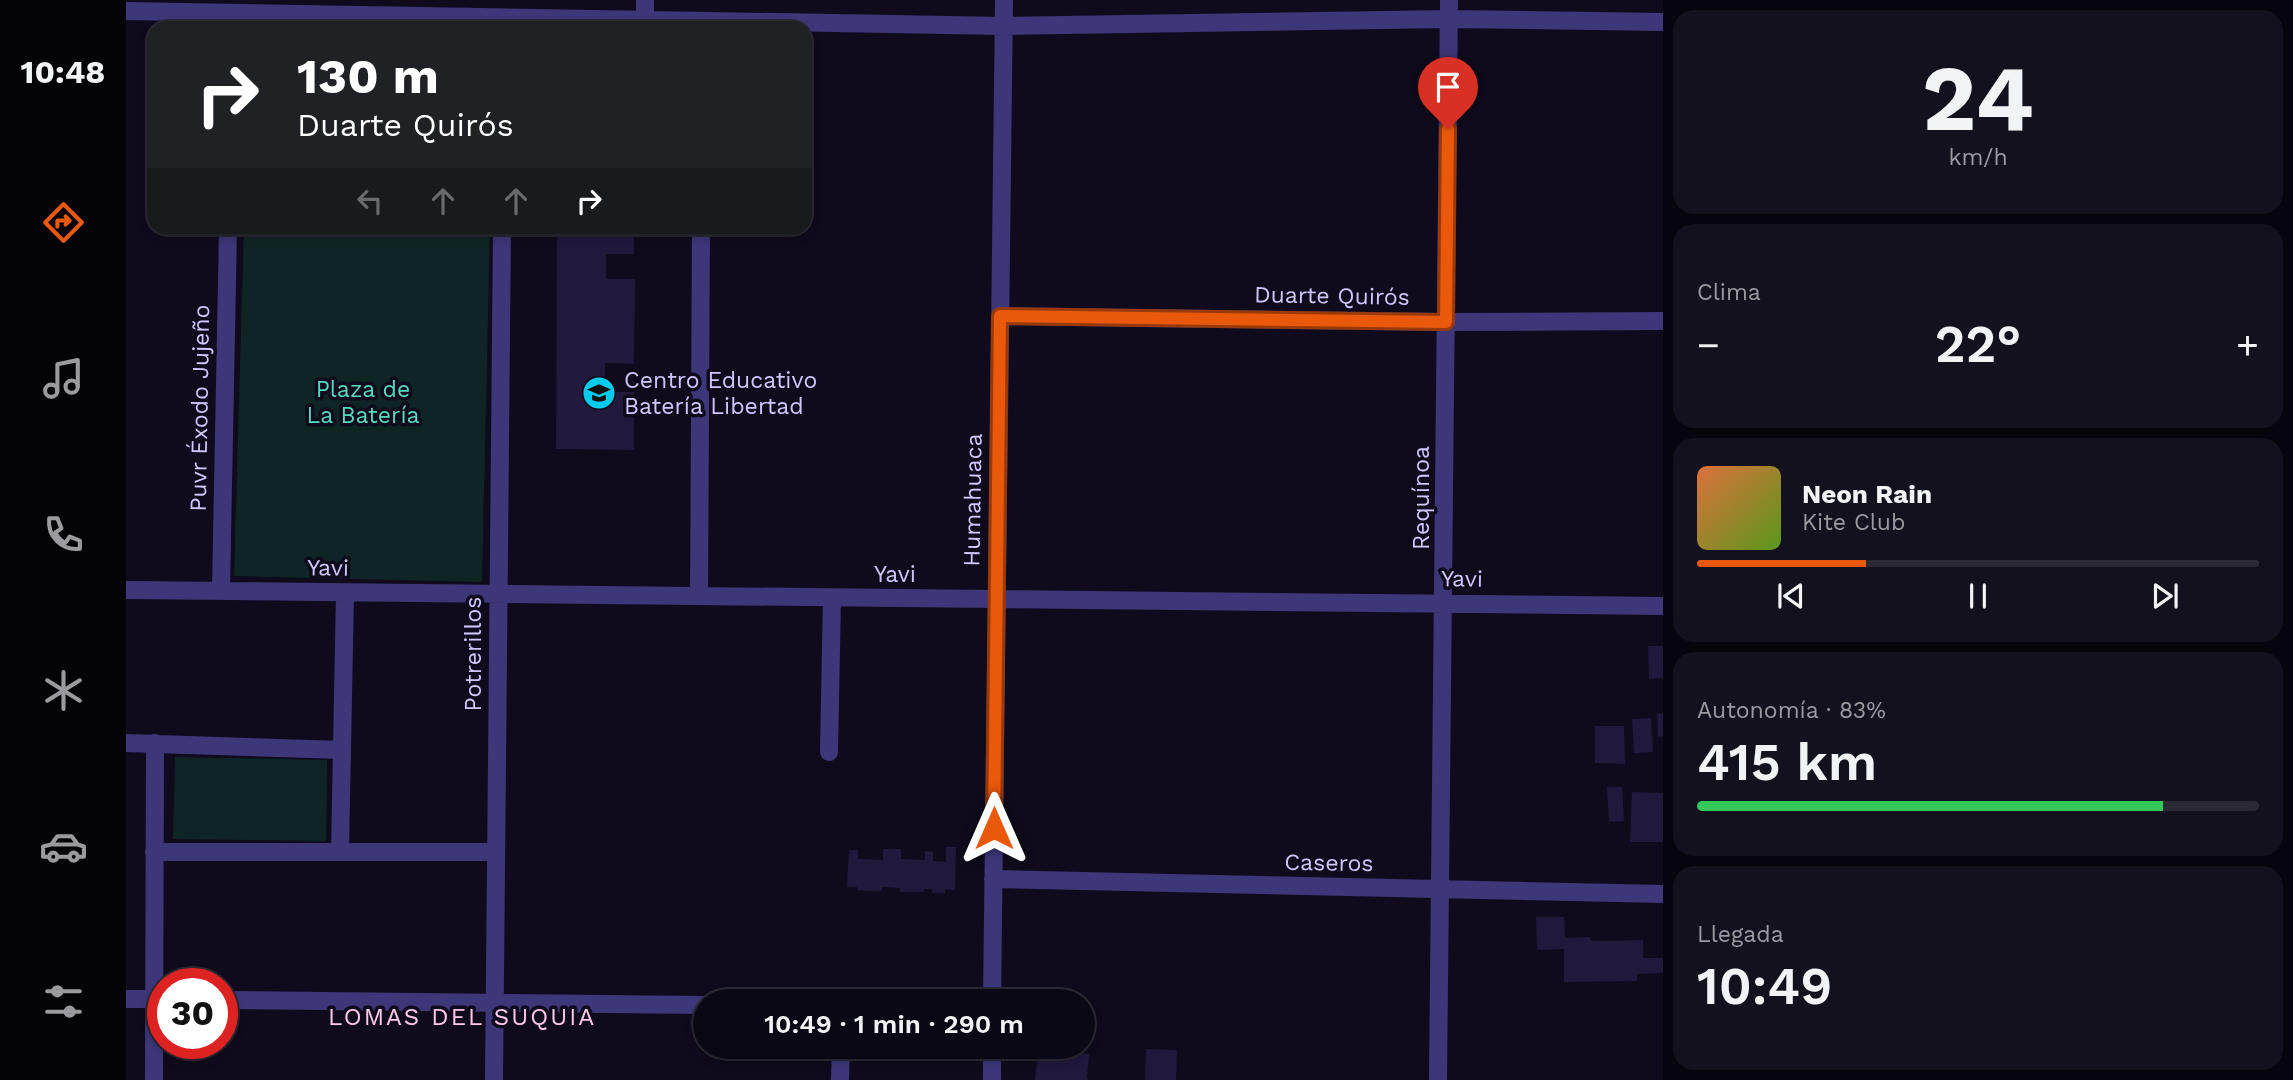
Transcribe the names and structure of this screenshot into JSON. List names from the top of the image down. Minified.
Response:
{"streets":{"street":["Duarte Quirós","Puvr Éxodo Jujeño","Requínoa","Humahuaca","Yavi","Potrerillos","Caseros"]},"crossings":[["Duarte Quirós","Requínoa"],["Duarte Quirós","Humahuaca"],["Puvr Éxodo Jujeño","Yavi"],["Requínoa","Yavi"],["Requínoa","Caseros"],["Humahuaca","Yavi"],["Humahuaca","Caseros"],["Yavi","Potrerillos"]],"districts":["LOMAS DEL SUQUIA"],"parks":["Plaza de La Batería"],"places":{"school or university":["Centro Educativo Batería Libertad"]},"page":{"tabs":"10:48","tile":[["24","km/h"],"Clima",["Autonomía · 83%","415 km"],["Llegada","10:49"]],"turn":["130 m","Duarte Quirós"],"heat":["−","22°","+"],"song":["Neon Rain","Kite Club"],"limit":"30","trip":"10:49 · 1 min · 290 m"}}
